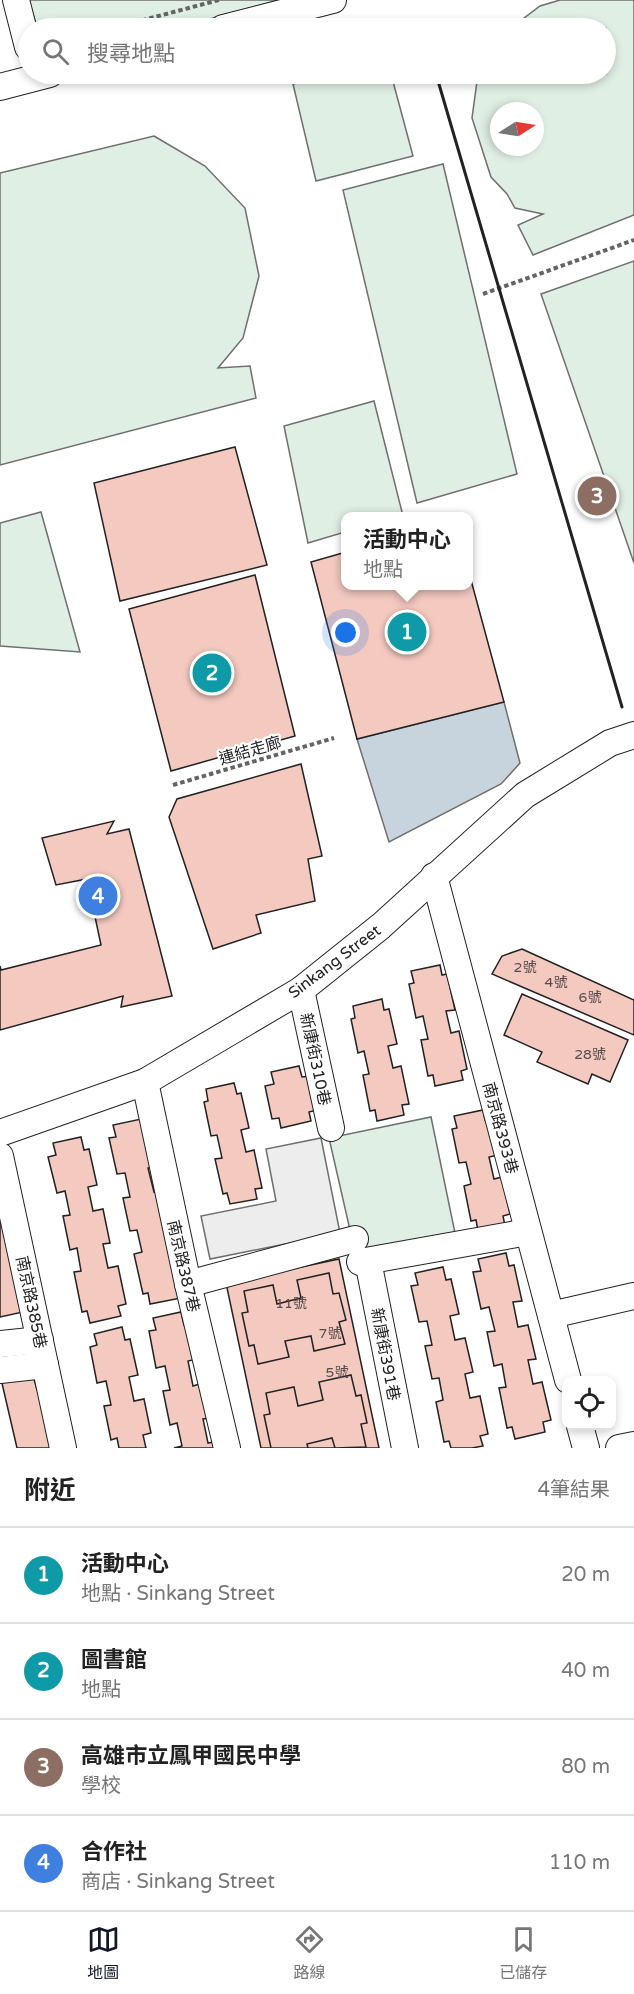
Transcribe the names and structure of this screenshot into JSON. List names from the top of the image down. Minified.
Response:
{"streets":{"street":["Sinkang Street","新康街310巷","南京路393巷","南京路387巷","南京路385巷","新康街391巷"],"path":["連結走廊"]},"crossings":[["Sinkang Street","新康街310巷"],["Sinkang Street","南京路393巷"],["Sinkang Street","南京路387巷"]],"house_numbers":["2號","4號","6號","28號","11號","7號","5號"],"north":"right","page":{"search":"搜尋地點","pins":["3","1","2","4"],"popup":["活動中心","地點"],"heading":["附近","4筆結果"],"list":[{"mark":"1","name":"活動中心","note":"地點 · Sinkang Street","value":"20 m"},{"mark":"2","name":"圖書館","note":"地點","value":"40 m"},{"mark":"3","name":"高雄市立鳳甲國民中學","note":"學校","value":"80 m"},{"mark":"4","name":"合作社","note":"商店 · Sinkang Street","value":"110 m"}],"nav":["地圖","路線","已儲存"]}}
